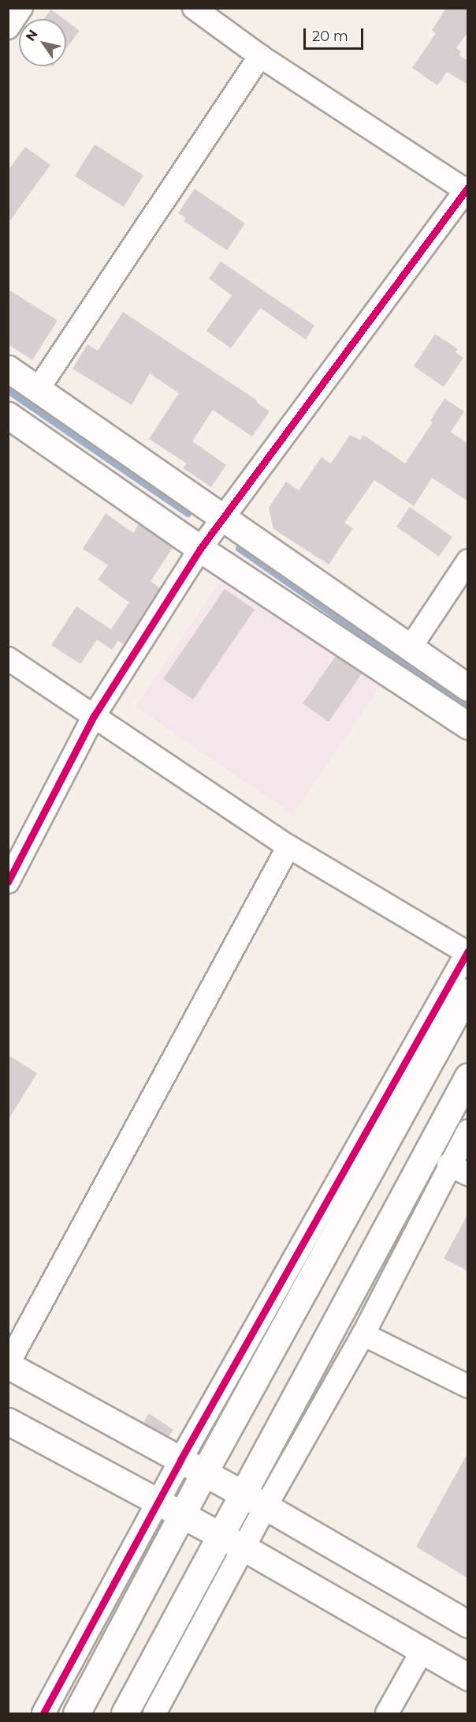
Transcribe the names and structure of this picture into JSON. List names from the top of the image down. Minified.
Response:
{"scale_bar":"20 m","north":"top left"}
